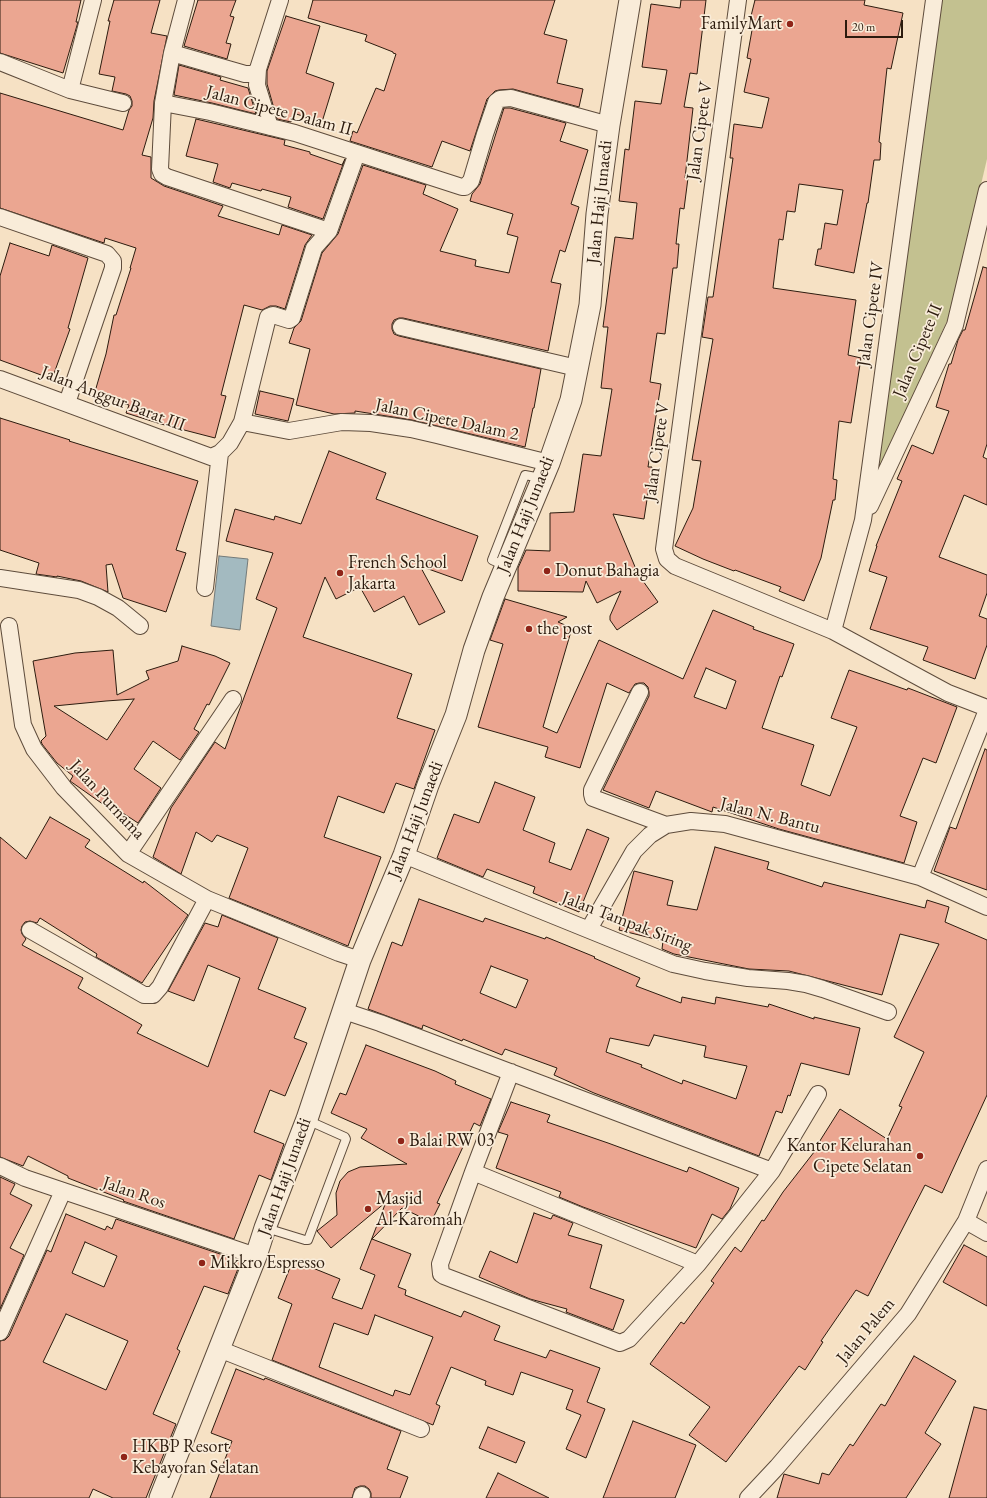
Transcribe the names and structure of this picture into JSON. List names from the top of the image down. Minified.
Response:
{"streets":{"street":["Jalan Cipete Dalam II","Jalan Cipete V","Jalan Haji Junaedi","Jalan Cipete IV","Jalan Cipete II","Jalan Anggur Barat III","Jalan Cipete Dalam 2","Jalan Purnama","Jalan N. Bantu","Jalan Tampak Siring","Jalan Ros","Jalan Palem"]},"crossings":[["Jalan Cipete Dalam II","Jalan Cipete Dalam 2"],["Jalan Cipete V","Jalan Cipete IV"],["Jalan Haji Junaedi","Jalan Cipete Dalam 2"],["Jalan Haji Junaedi","Jalan Purnama"],["Jalan Haji Junaedi","Jalan Tampak Siring"],["Jalan Haji Junaedi","Jalan Ros"],["Jalan Cipete IV","Jalan Cipete II"],["Jalan N. Bantu","Jalan Tampak Siring"]],"places":["FamilyMart","Donut Bahagia","French School Jakarta","the post","Balai RW 03","Kantor Kelurahan Cipete Selatan","Masjid Al-Karomah","Mikkro Espresso","HKBP Resort Kebayoran Selatan"],"scale_bar":"20 m"}
